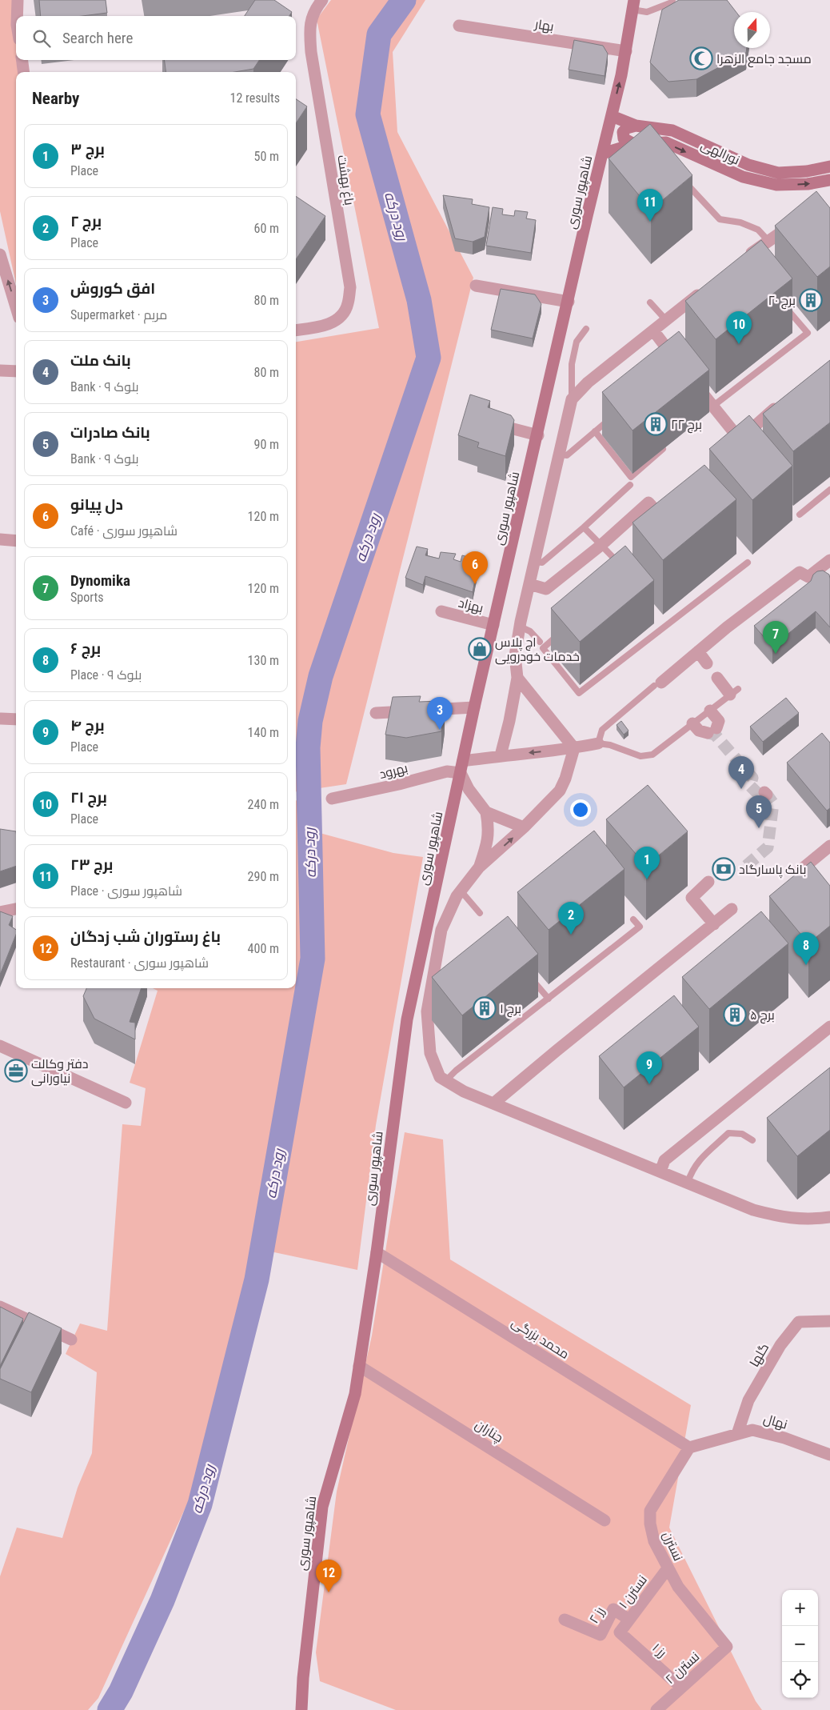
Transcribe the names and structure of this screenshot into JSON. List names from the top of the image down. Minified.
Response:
{"streets":{"street":["بهار","نورالهی","باغ بهشت","شاهپور سوری","بهزاد","بهرود","محمد بزرگی","گلها","نهال","چناران","نسترن","نسترن ۱","رز ۲","رز ۱","نسترن ۲"]},"crossings":[["بهار","شاهپور سوری"],["نورالهی","شاهپور سوری"],["شاهپور سوری","بهزاد"],["شاهپور سوری","بهرود"],["شاهپور سوری","محمد بزرگی"],["شاهپور سوری","چناران"],["محمد بزرگی","نهال"],["محمد بزرگی","نسترن"],["گلها","نهال"],["نهال","نسترن"],["نسترن","نسترن ۱"],["نسترن","نسترن ۲"],["نسترن ۱","رز ۲"],["نسترن ۱","رز ۱"],["رز ۱","نسترن ۲"]],"water":["رود درکه"],"places":{"mosque":["مسجد جامع الزهرا"],"building":["برج ۲۰","برج ۲۲","برج ۱","برج ۵"],"shop":["اچ پلاس خدمات خودرویی"],"bank":["بانک پاسارگاد"],"office":["دفتر وکالت نیاورانی"]},"north":"top","page":{"search":"Search here","heading":["Nearby","12 results"],"list":[{"mark":"1","name":"برج ۳","note":"Place","value":"50 m"},{"mark":"2","name":"برج ۲","note":"Place","value":"60 m"},{"mark":"3","name":"افق کوروش","note":"Supermarket · مریم","value":"80 m"},{"mark":"4","name":"بانک ملت","note":"Bank · بلوک ۹","value":"80 m"},{"mark":"5","name":"بانک صادرات","note":"Bank · بلوک ۹","value":"90 m"},{"mark":"6","name":"دل پیانو","note":"Café · شاهپور سوری","value":"120 m"},{"mark":"7","name":"Dynomika","note":"Sports","value":"120 m"},{"mark":"8","name":"برج ۶","note":"Place · بلوک ۹","value":"130 m"},{"mark":"9","name":"برج ۴","note":"Place","value":"140 m"},{"mark":"10","name":"برج ۲۱","note":"Place","value":"240 m"},{"mark":"11","name":"برج ۲۳","note":"Place · شاهپور سوری","value":"290 m"},{"mark":"12","name":"باغ رستوران شب زدگان","note":"Restaurant · شاهپور سوری","value":"400 m"}],"pins":["11","10","6","7","3","4","5","1","2","8","9","12"],"map_buttons":["+","−"]}}
